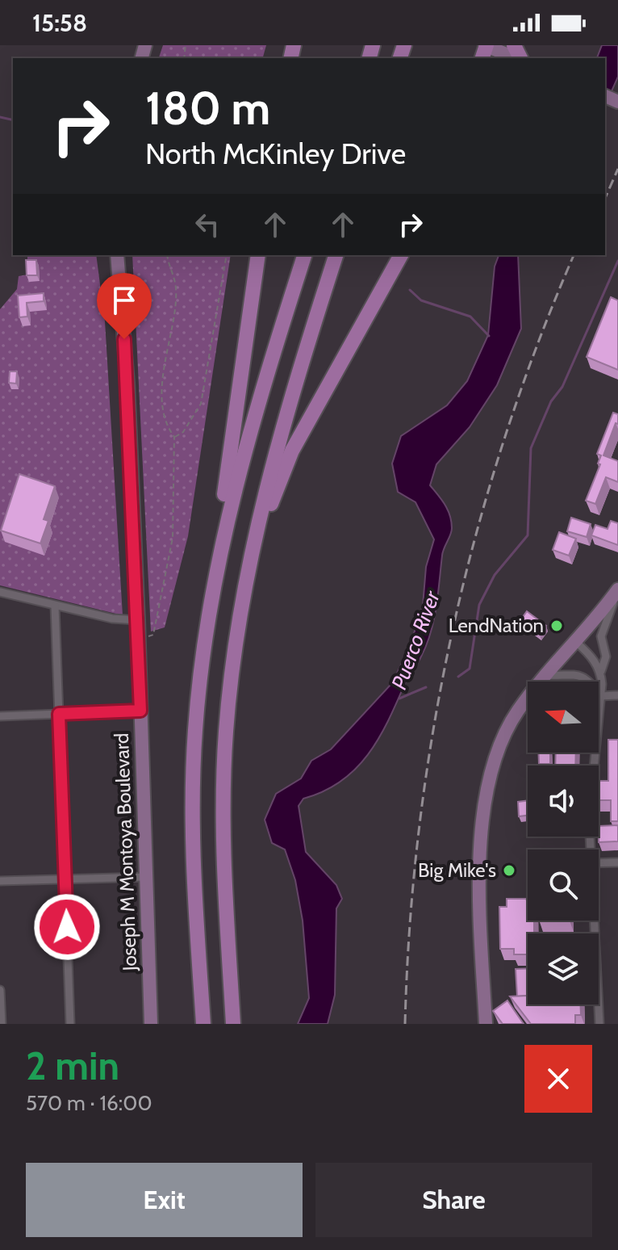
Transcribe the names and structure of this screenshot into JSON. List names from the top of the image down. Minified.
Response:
{"streets":{"main road":["Joseph M Montoya Boulevard"]},"water":["Puerco River"],"places":["LendNation","Big Mike's"],"north":"left","page":{"status":"15:58","turn":["180 m","North McKinley Drive"],"heading":["2 min","570 m · 16:00"],"buttons":["Exit","Share"]}}
